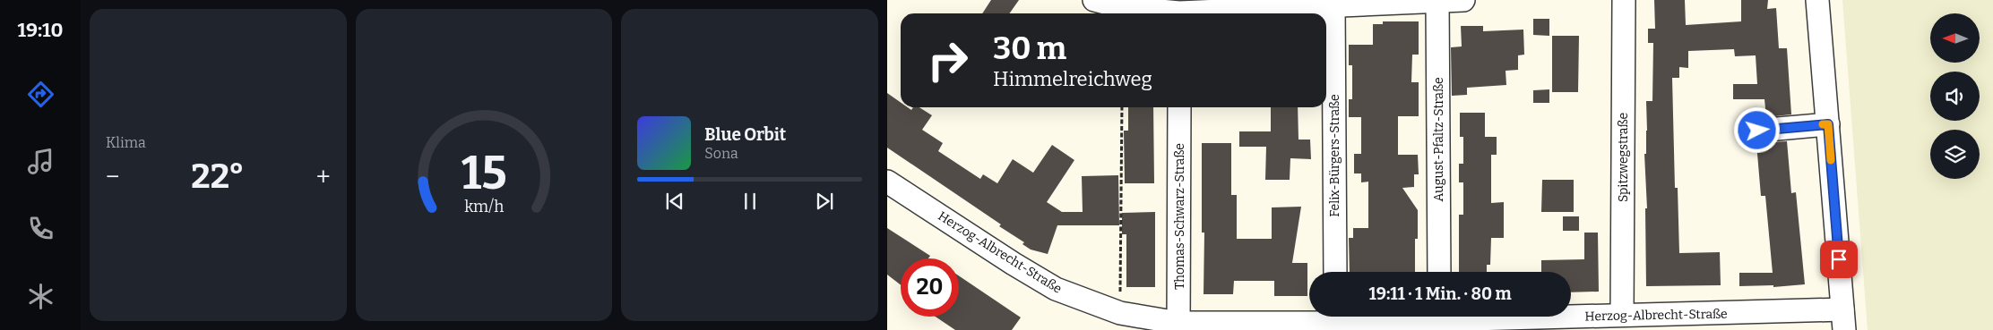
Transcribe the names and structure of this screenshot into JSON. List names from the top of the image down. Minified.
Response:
{"streets":{"street":["August-Pfaltz-Straße","Felix-Bürgers-Straße","Spitzwegstraße","Thomas-Schwarz-Straße","Herzog-Albrecht-Straße"]},"crossings":[["Spitzwegstraße","Herzog-Albrecht-Straße"],["Thomas-Schwarz-Straße","Herzog-Albrecht-Straße"]],"north":"left","page":{"tabs":"19:10","tile":"Klima","turn":["30 m","Himmelreichweg"],"song":["Blue Orbit","Sona"],"heat":["−","22°","+"],"limit":"20","trip":"19:11 · 1 Min. · 80 m","gauge":["15","km/h"]}}
